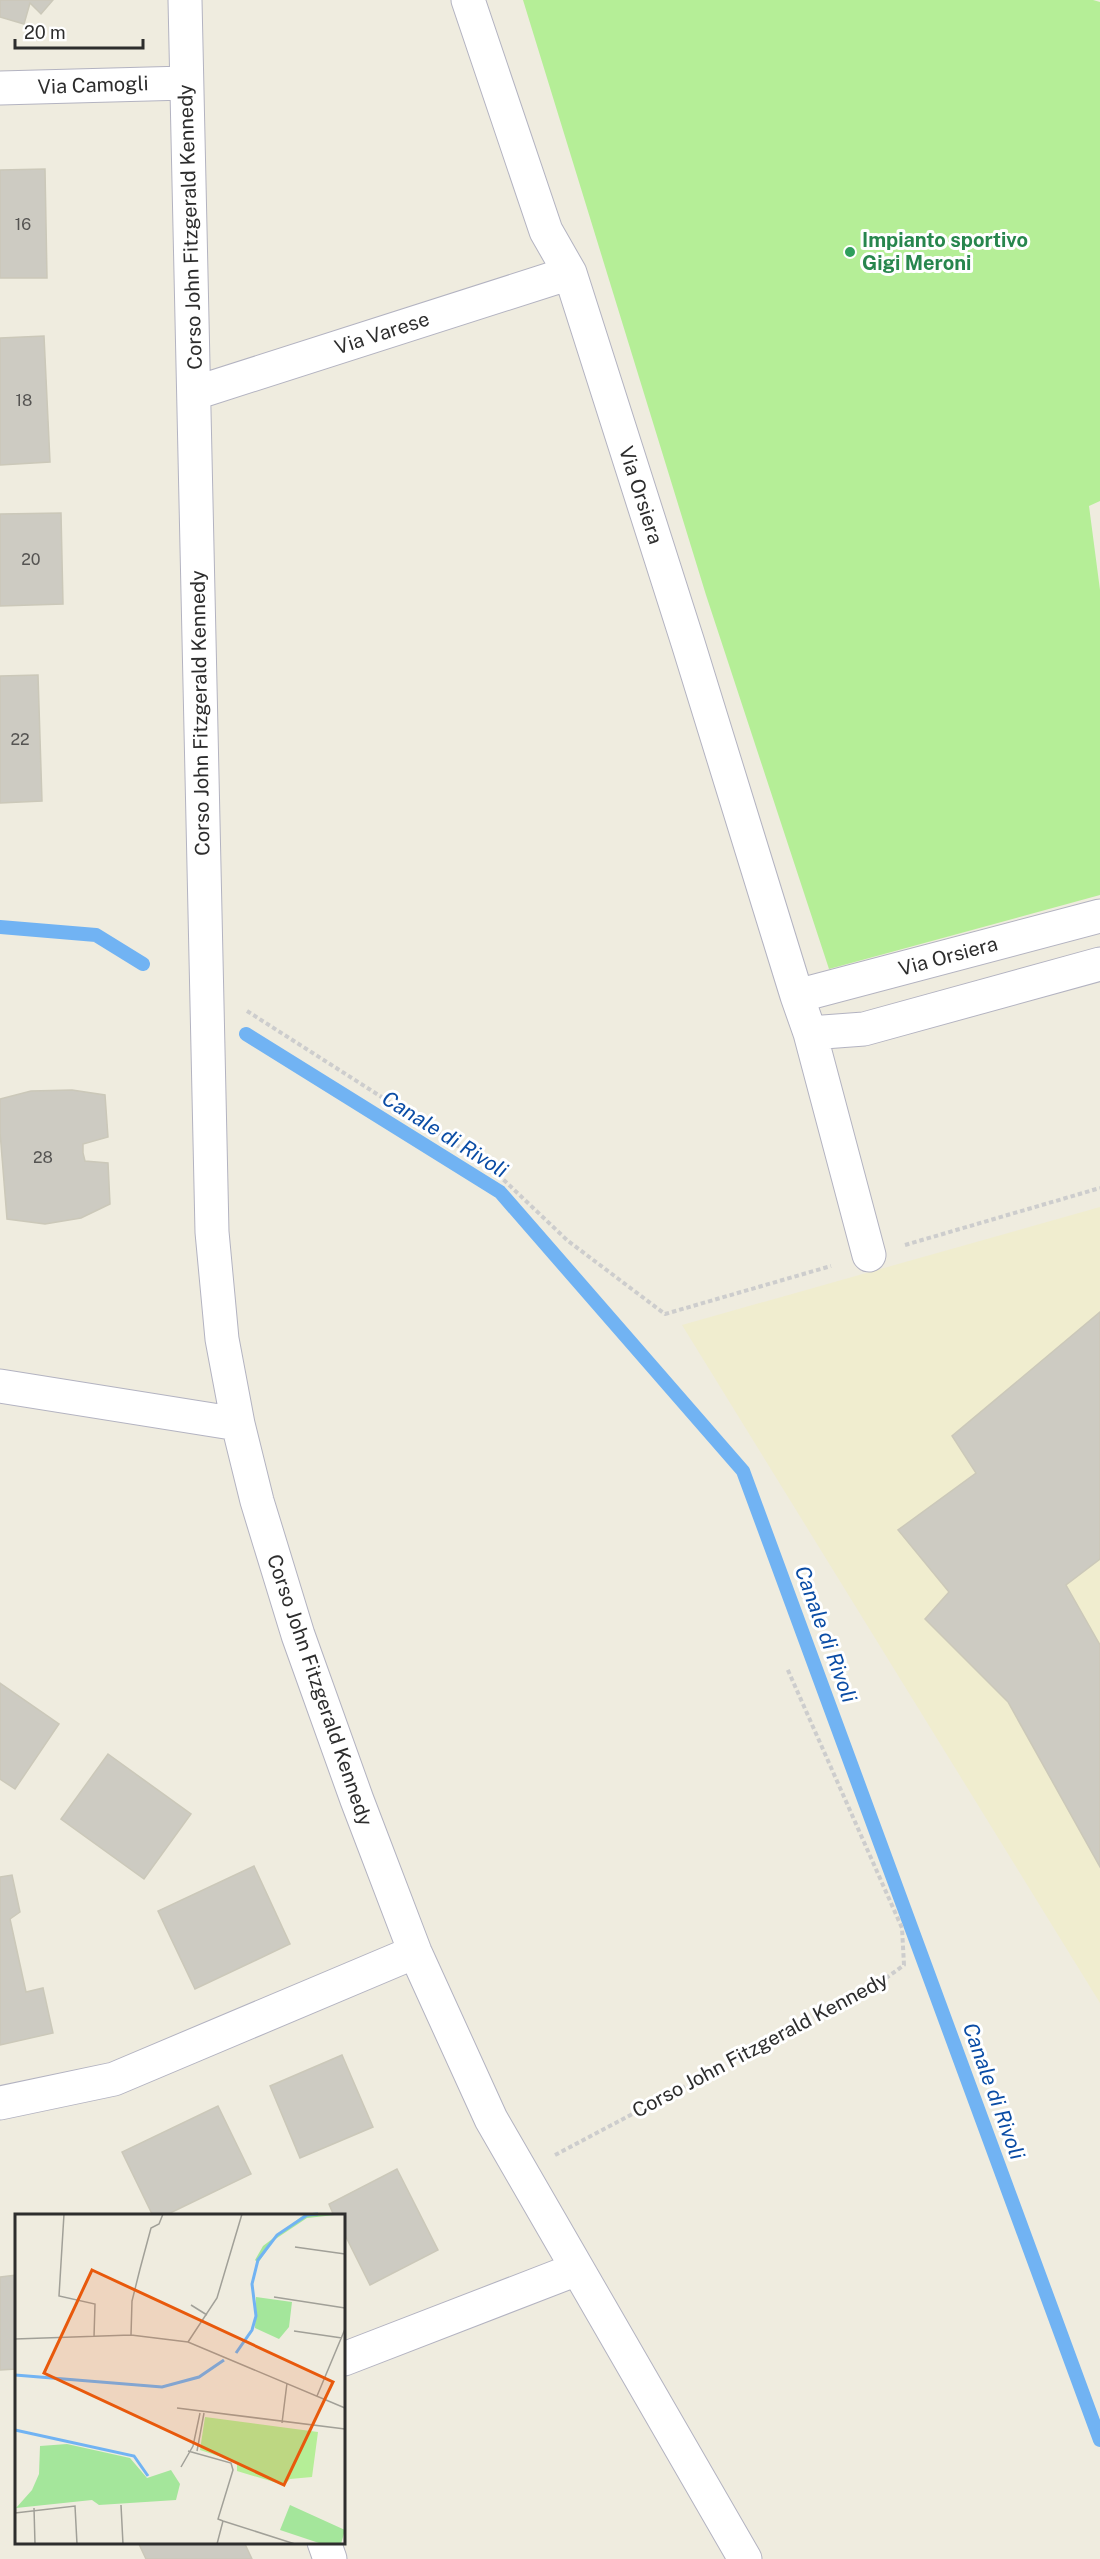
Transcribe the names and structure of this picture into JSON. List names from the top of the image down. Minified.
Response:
{"streets":{"street":["Via Camogli","Corso John Fitzgerald Kennedy","Via Varese","Via Orsiera"]},"crossings":[["Via Camogli","Corso John Fitzgerald Kennedy"],["Corso John Fitzgerald Kennedy","Via Varese"],["Via Varese","Via Orsiera"]],"water":["Canale di Rivoli"],"places":["Impianto sportivo Gigi Meroni"],"house_numbers":["16","18","20","22","28"],"scale_bar":"20 m"}
